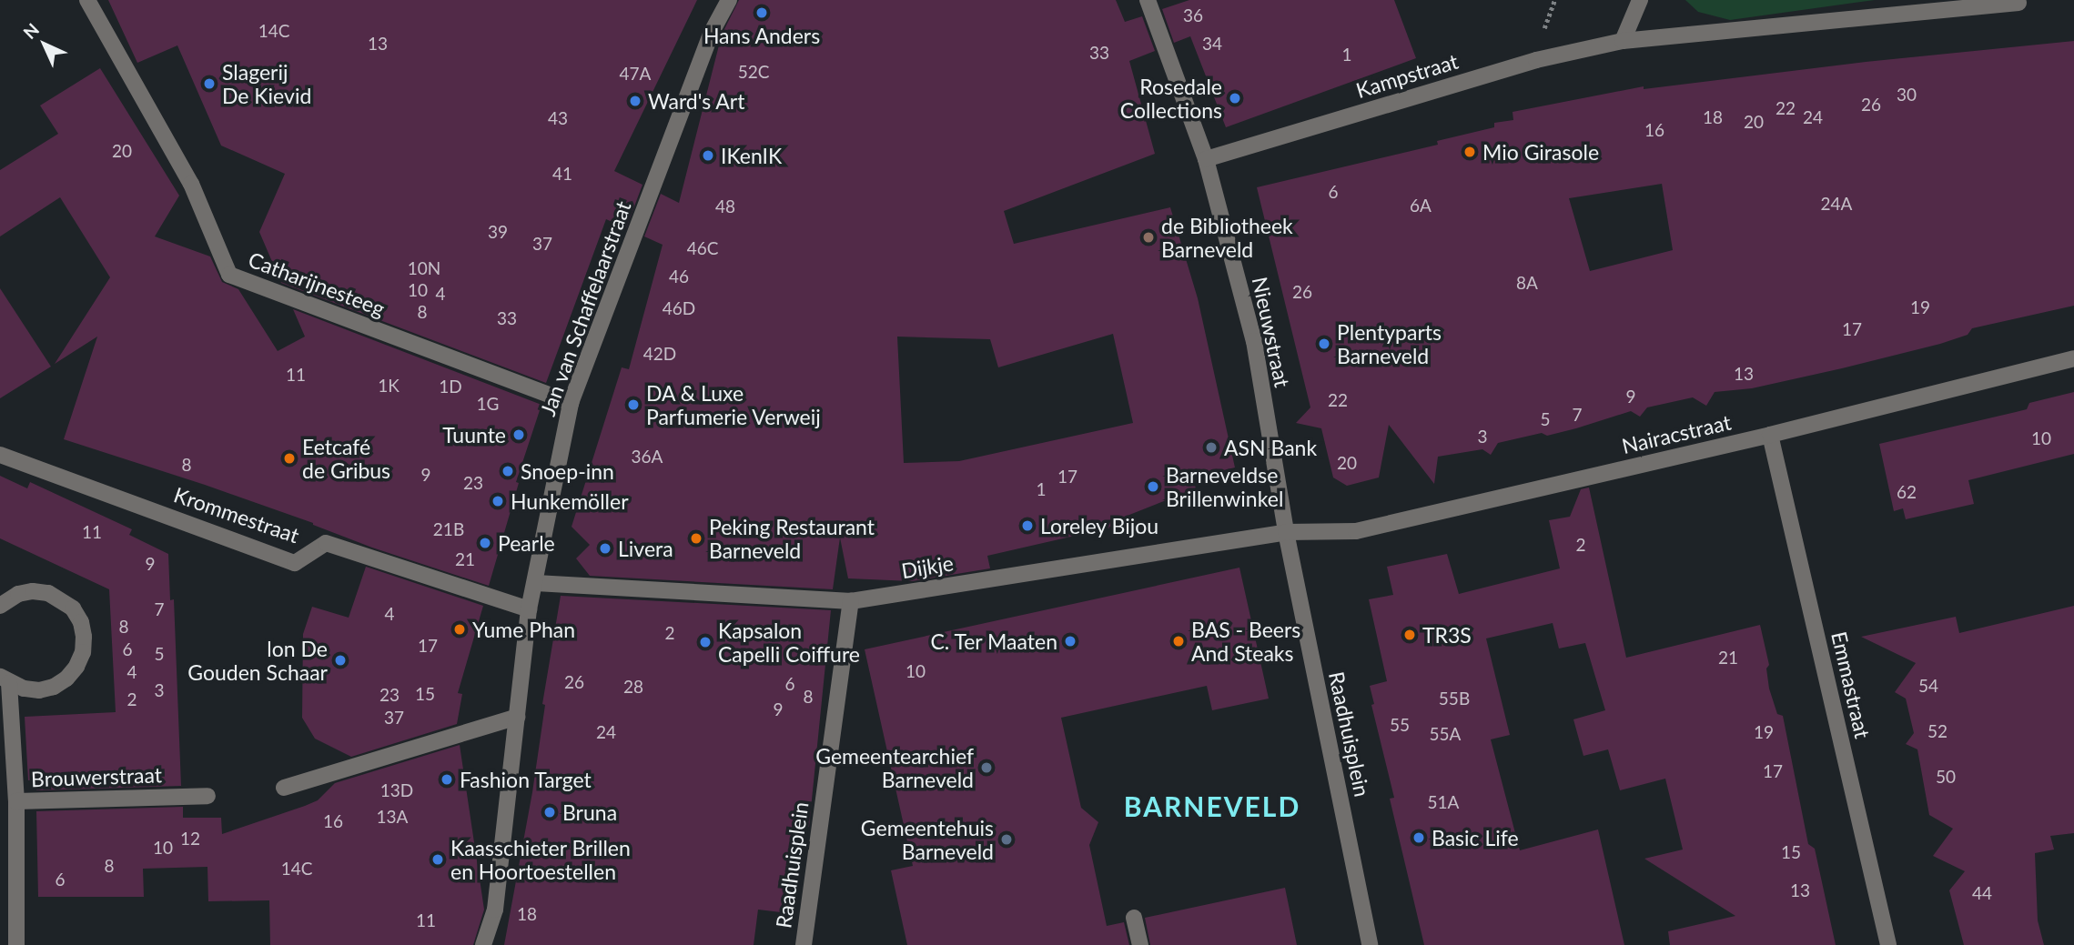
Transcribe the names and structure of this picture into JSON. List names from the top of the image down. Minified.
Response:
{"streets":{"street":["Kampstraat","Catharijnesteeg","Jan van Schaffelaarstraat","Nieuwstraat","Nairacstraat","Krommestraat","Dijkje","Emmastraat","Raadhuisplein","Brouwerstraat"]},"crossings":[["Kampstraat","Nieuwstraat"],["Catharijnesteeg","Jan van Schaffelaarstraat"],["Jan van Schaffelaarstraat","Krommestraat"],["Jan van Schaffelaarstraat","Dijkje"],["Nieuwstraat","Nairacstraat"],["Nieuwstraat","Dijkje"],["Nieuwstraat","Raadhuisplein"],["Nairacstraat","Dijkje"],["Nairacstraat","Emmastraat"],["Nairacstraat","Raadhuisplein"],["Dijkje","Raadhuisplein"]],"districts":["BARNEVELD"],"places":["Hans Anders","Slagerij De Kievid","Rosedale Collections","Ward's Art","Mio Girasole","IKenIK","de Bibliotheek Barneveld","Plentyparts Barneveld","DA & Luxe Parfumerie Verweij","Tuunte","ASN Bank","Eetcafé de Gribus","Snoep-inn","Barneveldse Brillenwinkel","Hunkemöller","Loreley Bijou","Peking Restaurant Barneveld","Pearle","Livera","Yume Phan","TR3S","C. Ter Maaten","BAS - Beers And Steaks","Kapsalon Capelli Coiffure","lon De Gouden Schaar","Gemeentearchief Barneveld","Fashion Target","Bruna","Basic Life","Gemeentehuis Barneveld","Kaasschieter Brillen en Hoortoestellen"],"house_numbers":["36","14C","13","34","33","1","52C","47A","30","26","22","18","24","43","20","16","20","41","6","24A","6A","48","39","37","46C","10N","46","8A","10","26","4","19","46D","8","33","17","42D","13","11","1K","1D","9","22","1G","7","5","3","10","36A","20","8","9","17","23","1","62","21B","11","2","21","9","7","4","8","2","17","6","5","21","10","4","26","6","54","28","3","15","23","8","55B","2","9","37","55","52","24","19","55A","17","50","13D","51A","13A","16","12","10","15","8","14C","6","13","44","18","11"],"north":"top left"}
